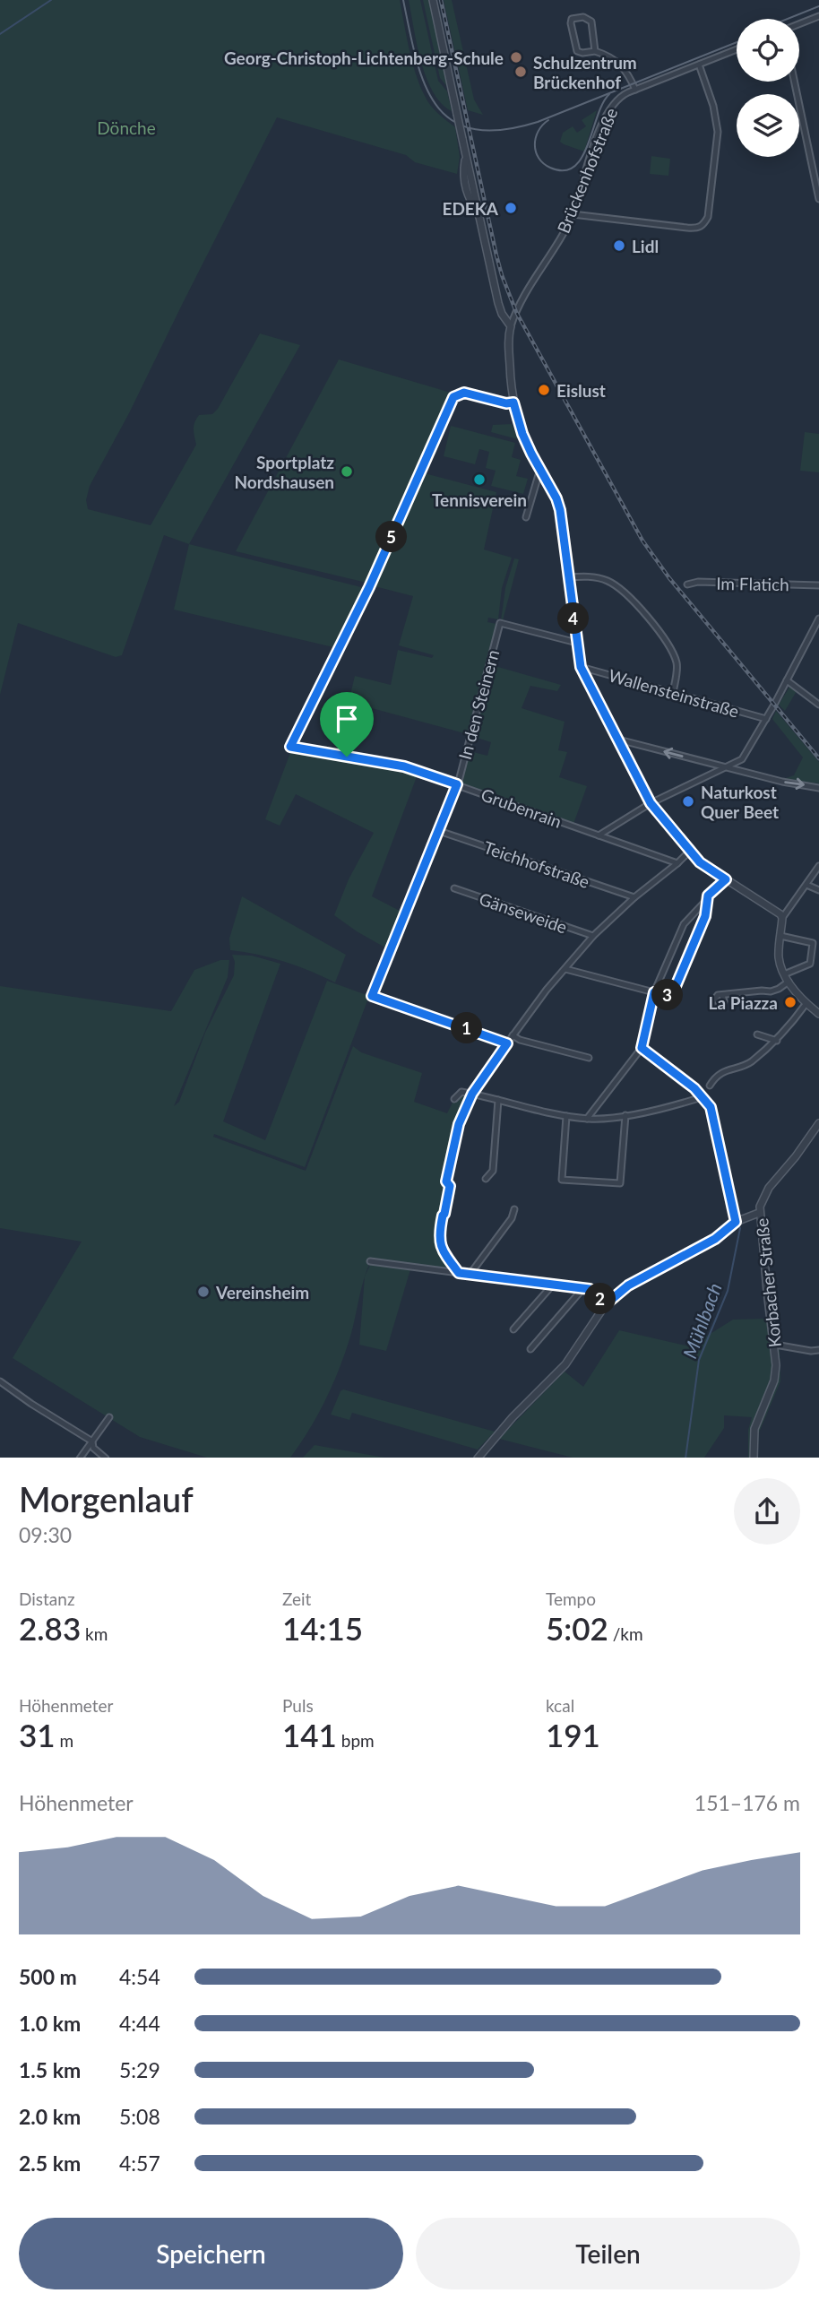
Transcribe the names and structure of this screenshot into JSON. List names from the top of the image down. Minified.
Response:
{"streets":{"street":["Brückenhofstraße","Im Flatich","Wallensteinstraße","In den Steinern","Grubenrain","Teichhofstraße","Gänseweide","Korbacher Straße"]},"crossings":[["In den Steinern","Grubenrain"],["In den Steinern","Teichhofstraße"],["In den Steinern","Gänseweide"],["Grubenrain","Gänseweide"],["Teichhofstraße","Gänseweide"]],"water":["Mühlbach"],"parks":["Dönche"],"places":["Georg-Christoph-Lichtenberg-Schule","Schulzentrum Brückenhof","EDEKA","Lidl","Eislust","Sportplatz Nordshausen","Tennisverein","Naturkost Quer Beet","La Piazza","Vereinsheim"],"page":{"pins":["5","4","3","1","2"],"heading":["Morgenlauf","09:30"],"stats":[["Distanz","2.83 km"],["Zeit","14:15"],["Tempo","5:02 /km"],["Höhenmeter","31 m"],["Puls","141 bpm"],["kcal","191"]],"chart":["Höhenmeter","151–176 m"],"list":[{"name":"500 m","note":"4:54"},{"name":"1.0 km","note":"4:44"},{"name":"1.5 km","note":"5:29"},{"name":"2.0 km","note":"5:08"},{"name":"2.5 km","note":"4:57"}],"buttons":["Speichern","Teilen"]}}
